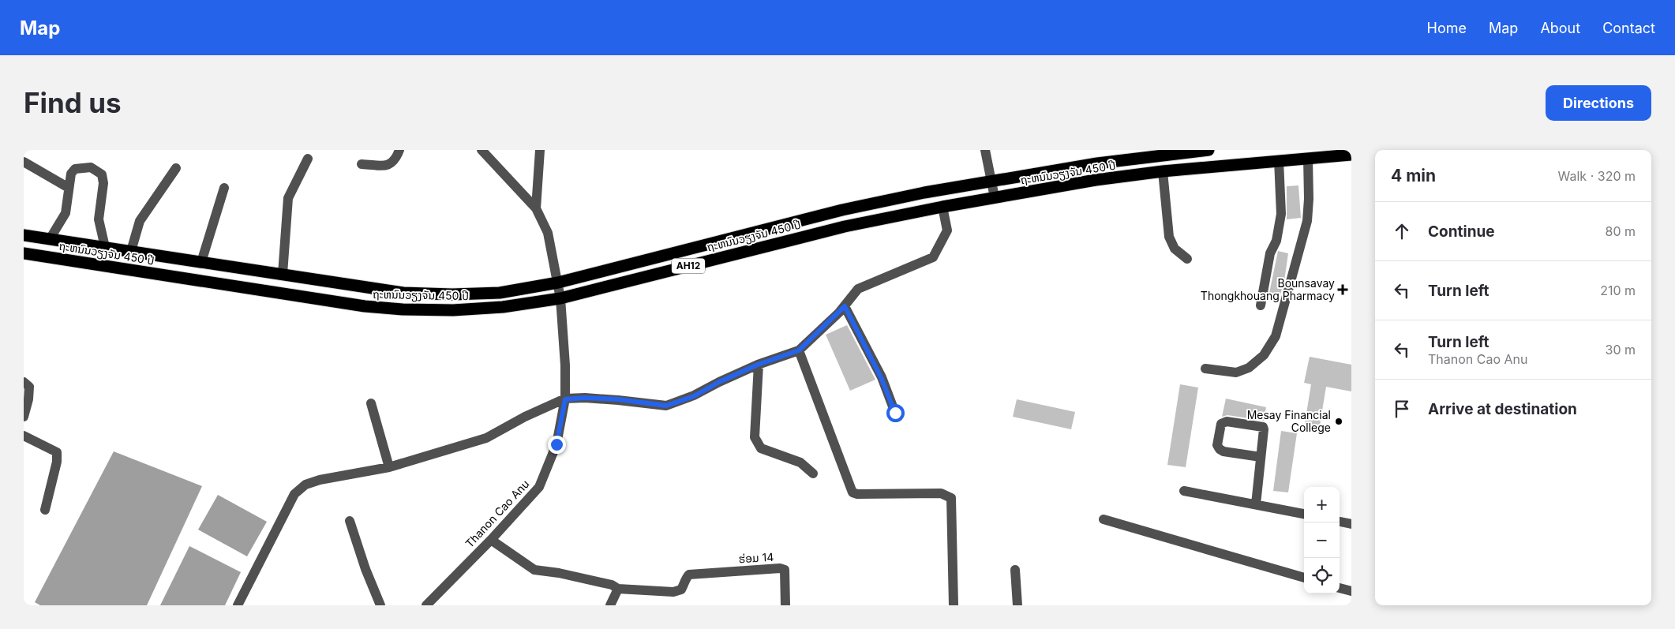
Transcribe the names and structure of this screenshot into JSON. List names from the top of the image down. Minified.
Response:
{"streets":{"highway":["ຖະຫນົນວຽງຈັນ 450 ປີ","AH12"],"street":["Thanon Cao Anu","ຮ່ອມ 14"]},"crossings":[["ຖະຫນົນວຽງຈັນ 450 ປີ","Thanon Cao Anu"]],"places":{"health":["Bounsavay Thongkhouang Pharmacy"],"other":["Mesay Financial College"]},"page":{"header":"Map","nav":["Home","Map","About","Contact"],"buttons":"Directions","title":"Find us","heading":["4 min","Walk · 320 m"],"list":[["Continue","80 m"],["Turn left","210 m"],["Turn left","Thanon Cao Anu","30 m"],"Arrive at destination"],"map_buttons":["+","−"]}}
